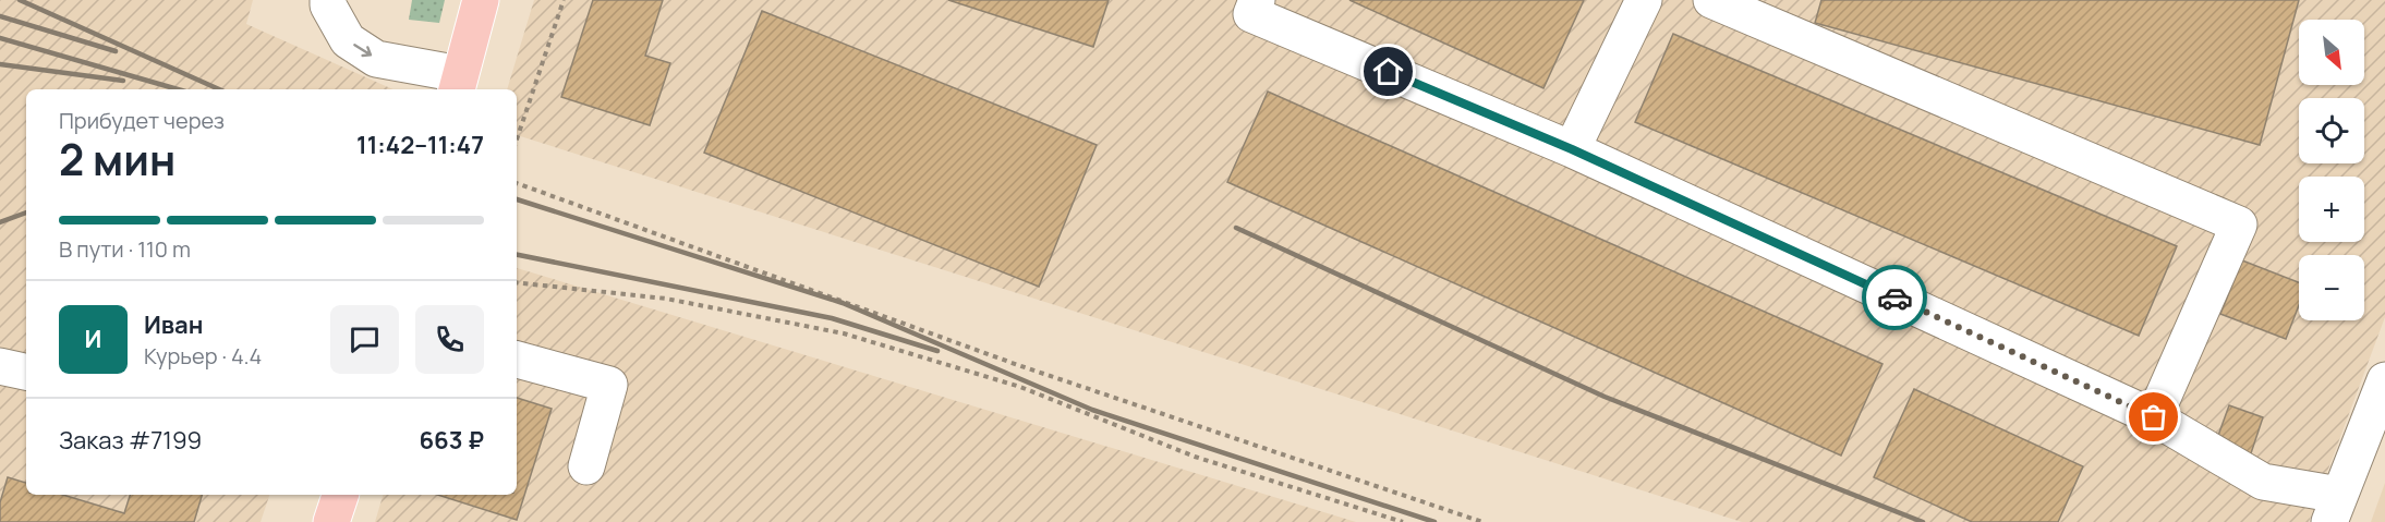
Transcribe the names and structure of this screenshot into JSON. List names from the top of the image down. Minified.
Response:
{"north":"bottom right","page":{"map_buttons":["+","−"],"heading":["2 мин","Прибудет через","11:42–11:47"],"panel":["Иван","Курьер · 4.4","Заказ #7199","663 ₽"],"bar":"В пути · 110 m","round":"И"}}
